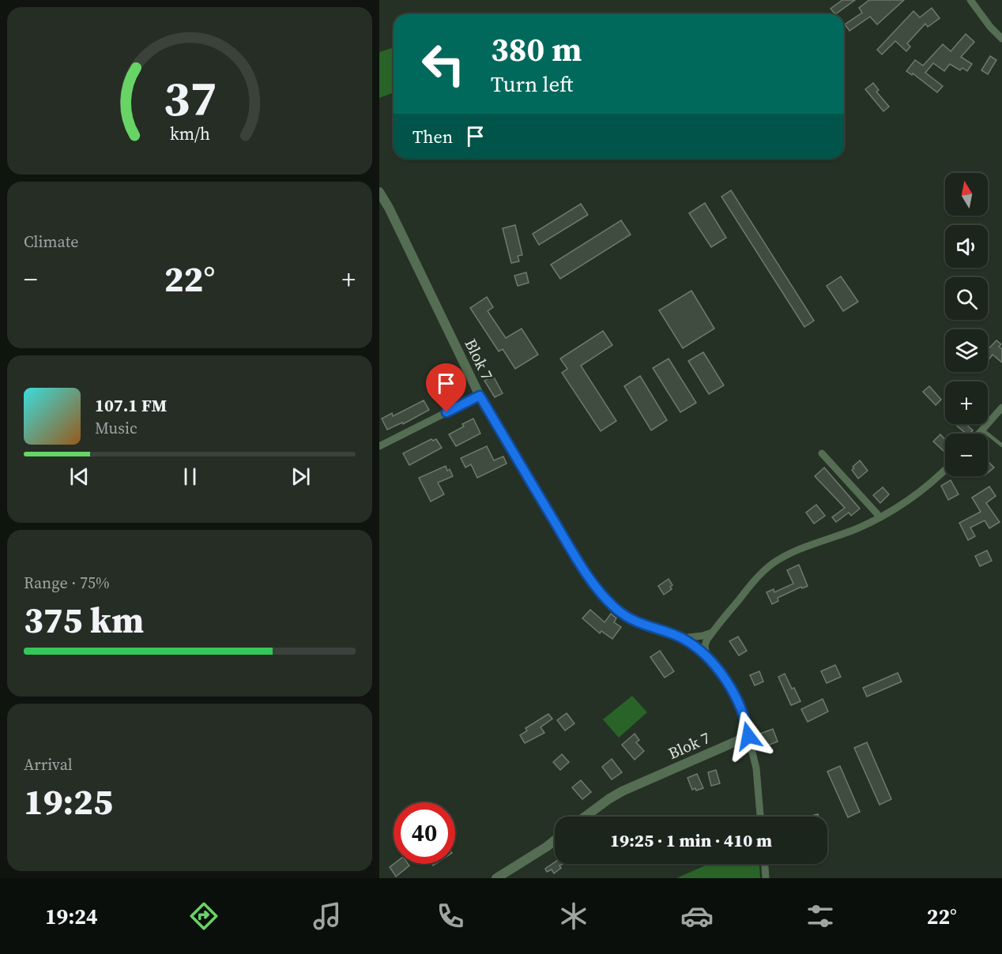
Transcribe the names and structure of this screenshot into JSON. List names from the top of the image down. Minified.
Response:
{"streets":{"street":["Blok 7"]},"north":"top","page":{"turn":["380 m","Turn left"],"then":"Then","map_buttons":["+","−"],"tile":["Climate",["Range · 75%","375 km"],["Arrival","19:25"]],"heat":["−","22°","+"],"song":["107.1 FM","Music"],"limit":"40","trip":"19:25 · 1 min · 410 m","tabs":["19:24","22°"],"gauge":["37","km/h"]}}
